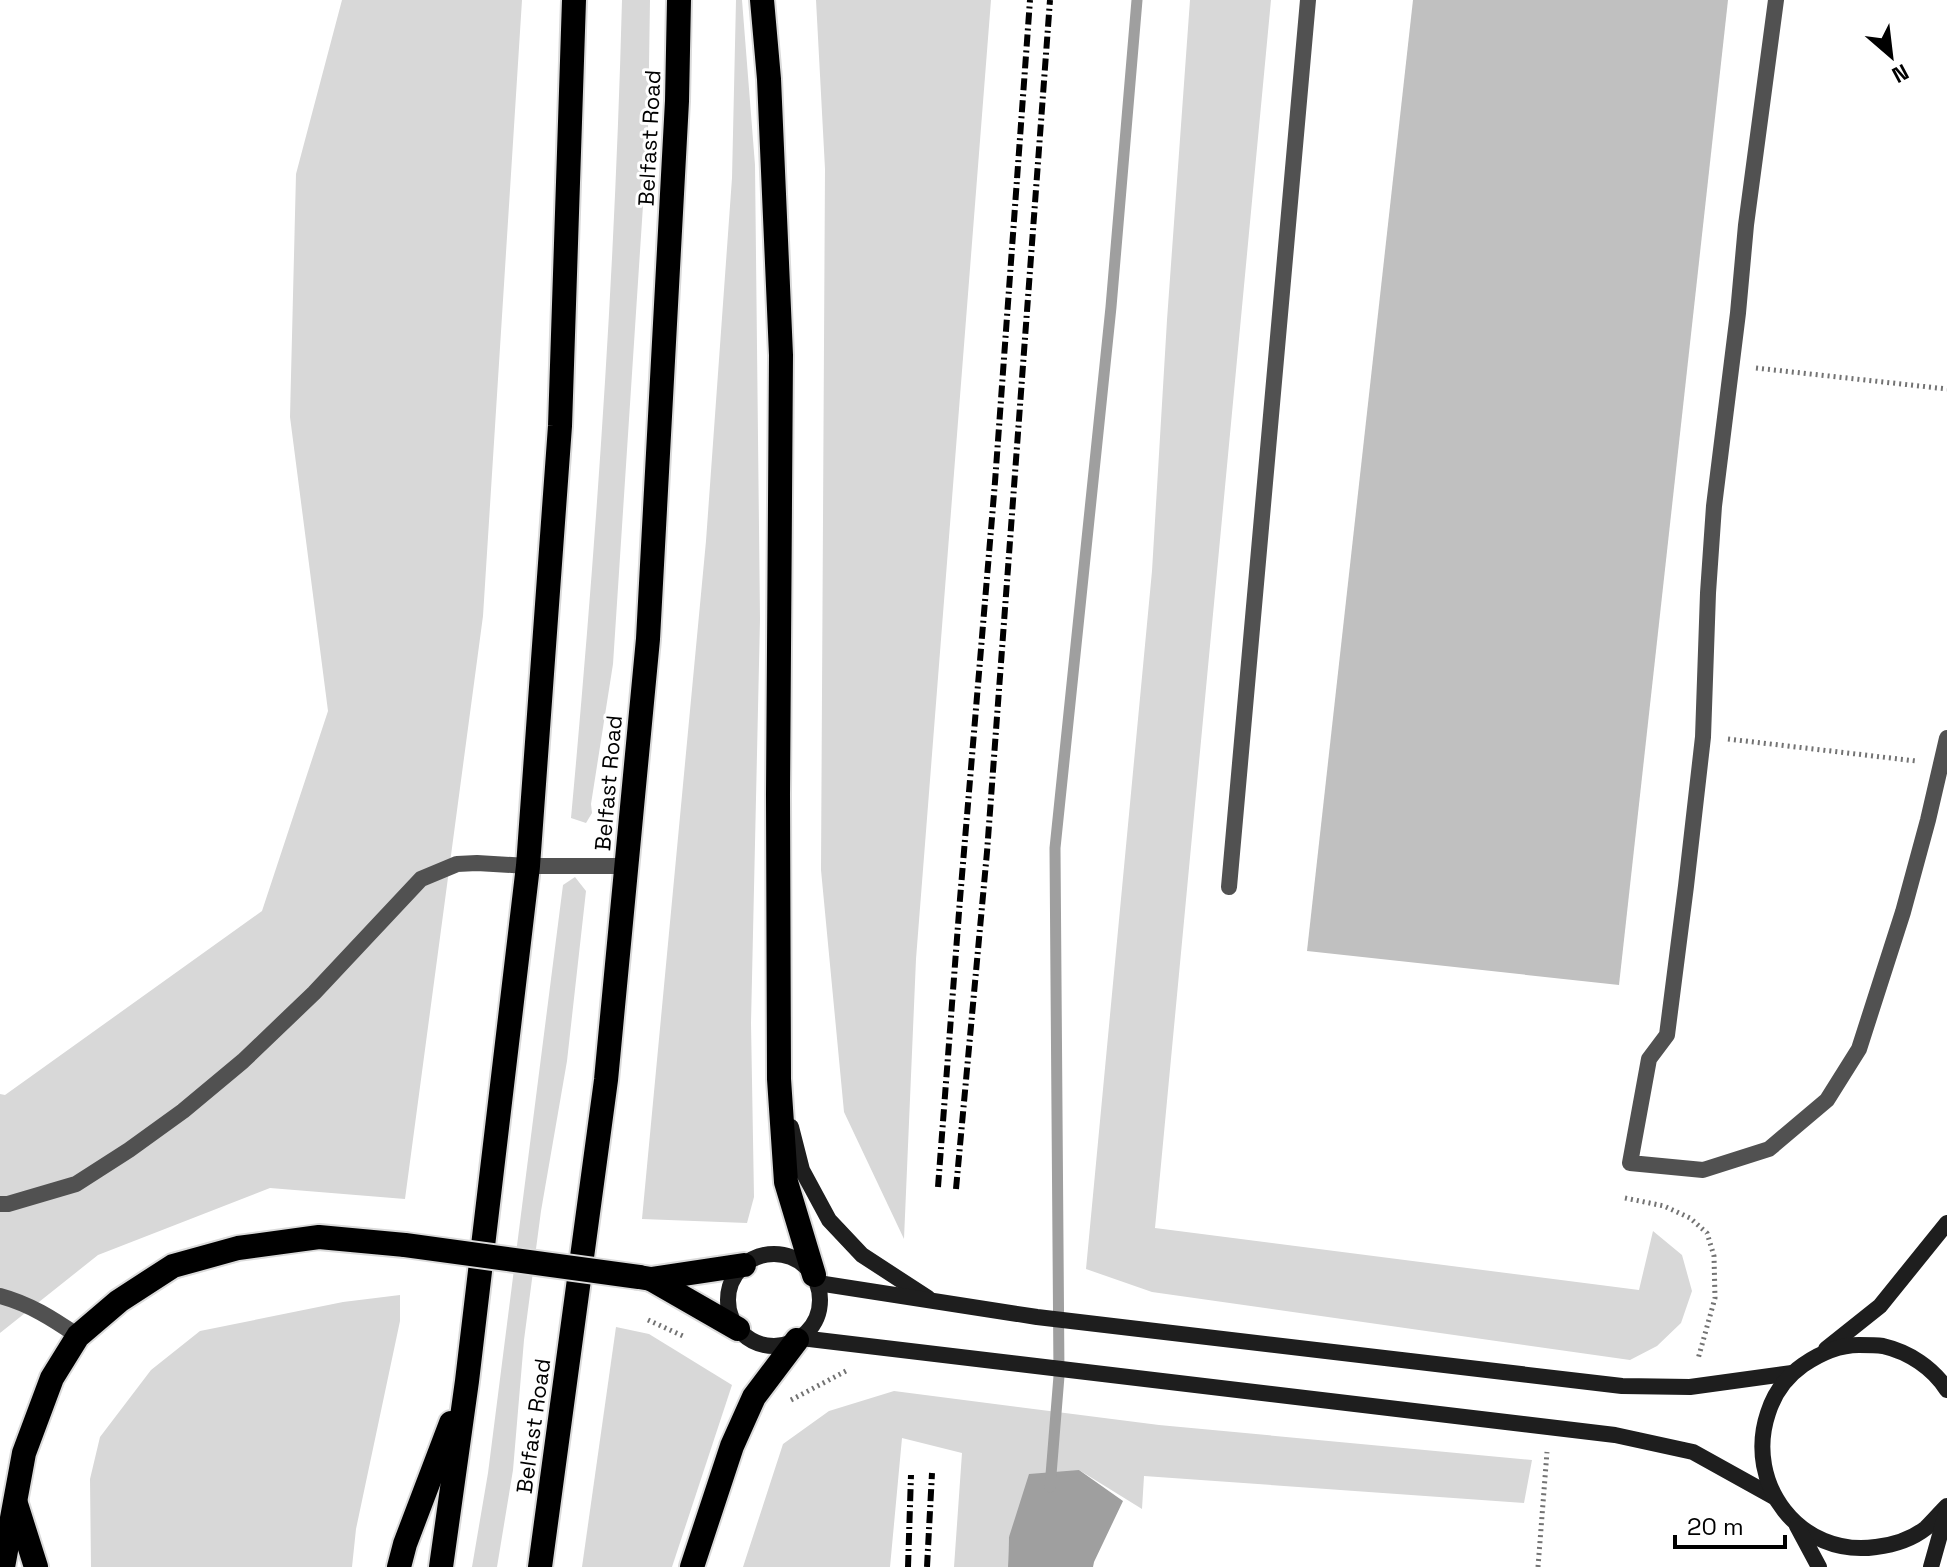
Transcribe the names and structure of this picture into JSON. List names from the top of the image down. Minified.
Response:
{"streets":{"highway":["Belfast Road"]},"scale_bar":"20 m","north":"bottom right"}
